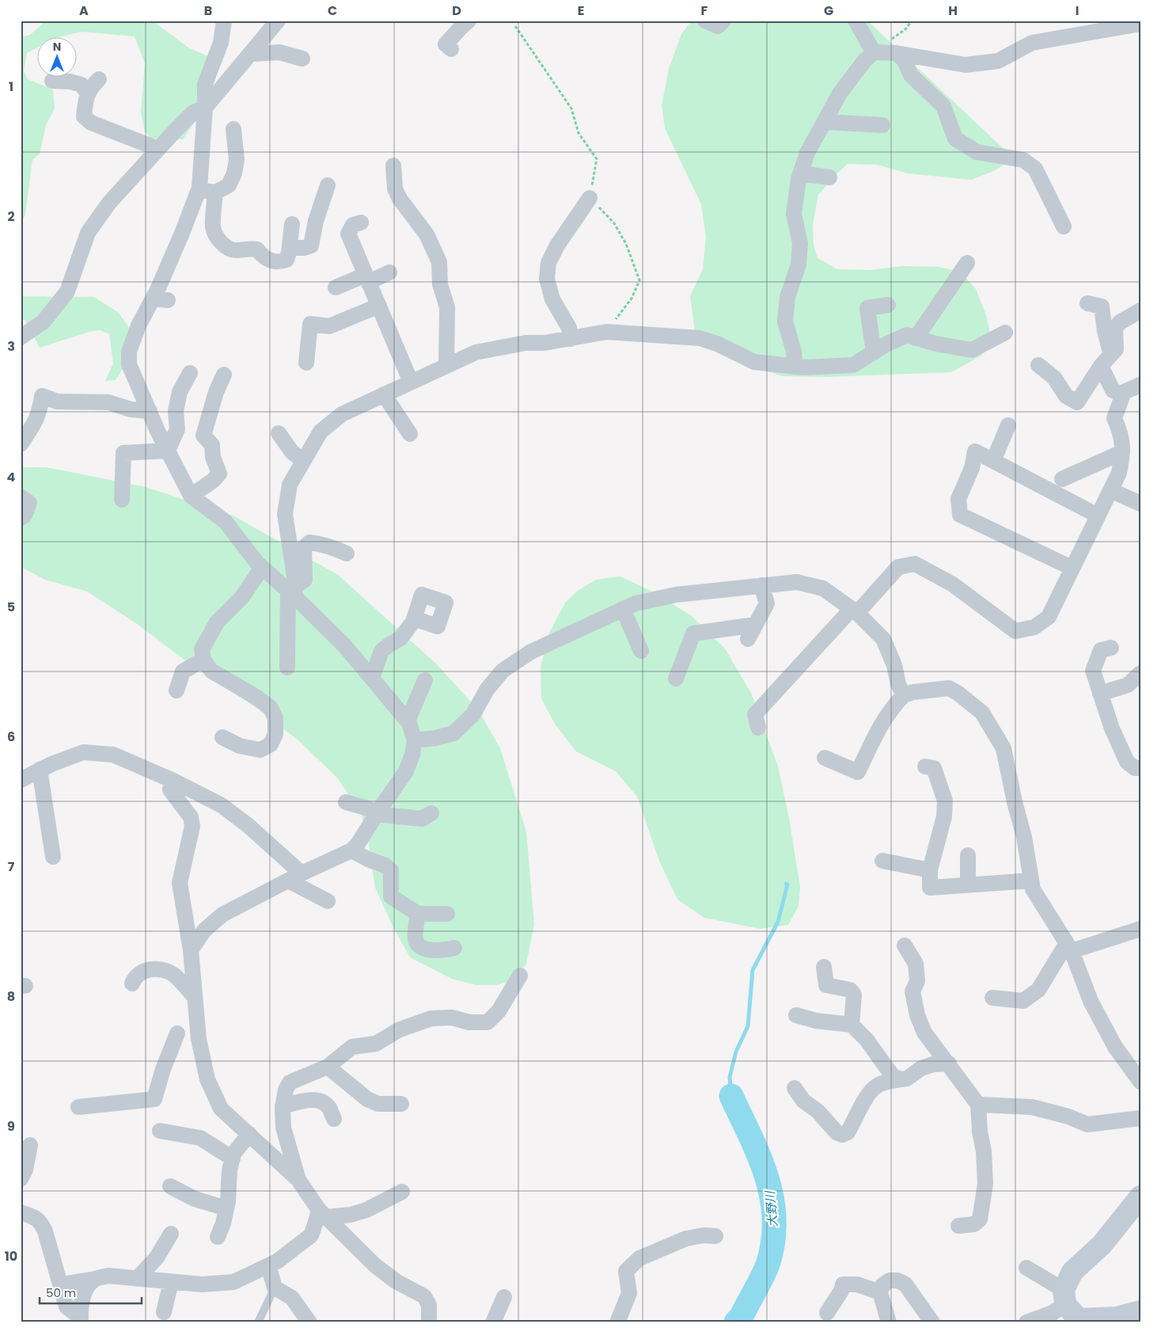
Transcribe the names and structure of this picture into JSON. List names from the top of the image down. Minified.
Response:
{"water":["大野川"],"scale_bar":"50 m","north":"top","grid":{"columns":["A","B","C","D","E","F","G","H","I"],"rows":["1","2","3","4","5","6","7","8","9","10"]}}
